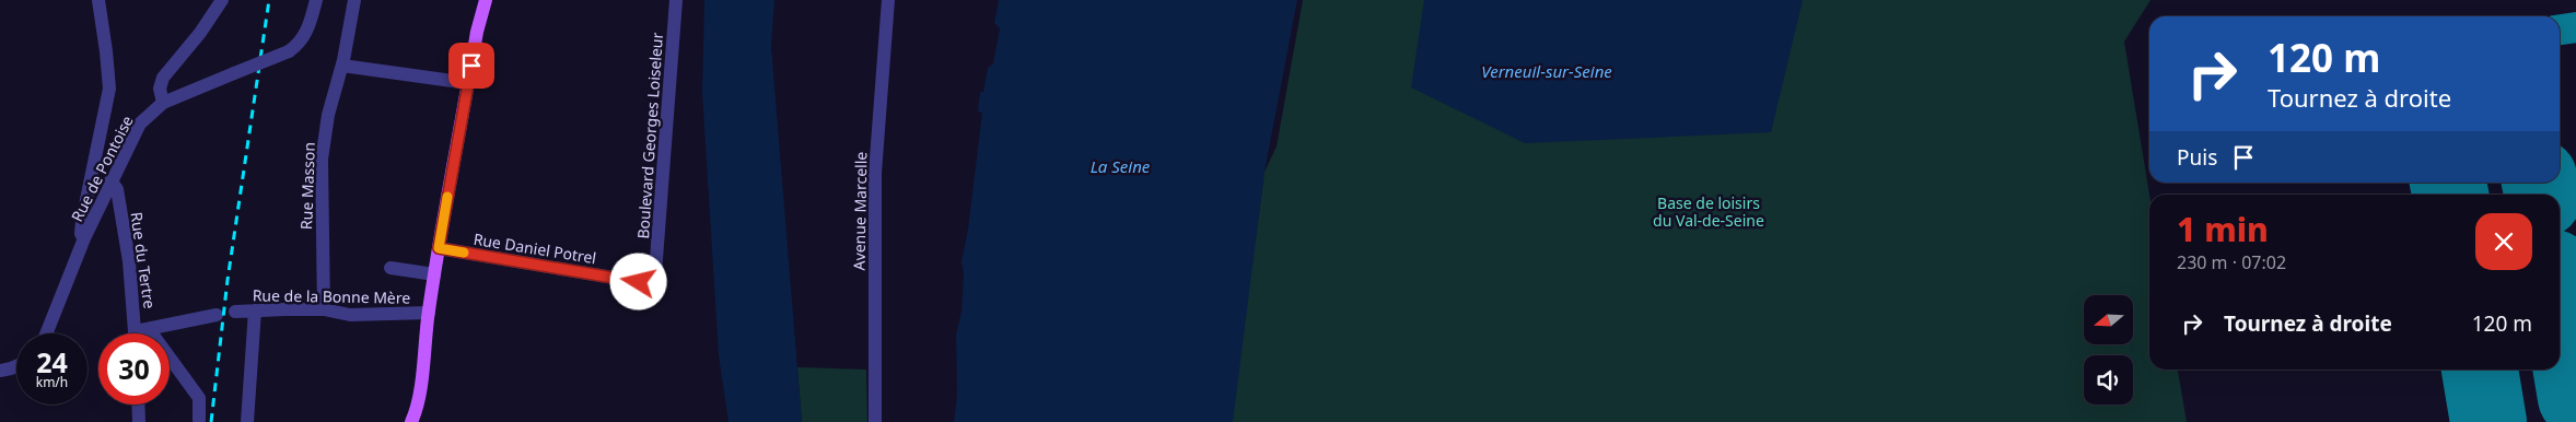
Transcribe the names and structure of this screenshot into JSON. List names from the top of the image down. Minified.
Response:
{"streets":{"street":["Boulevard Georges Loiseleur","Rue de Pontoise","Rue Masson","Avenue Marcelle","Rue Daniel Potrel","Rue du Tertre","Rue de la Bonne Mère"]},"crossings":[["Boulevard Georges Loiseleur","Rue Daniel Potrel"],["Rue de Pontoise","Rue du Tertre"],["Rue Masson","Rue de la Bonne Mère"]],"water":["Verneuil-sur-Seine","La Seine"],"parks":["Base de loisirs du Val-de-Seine"],"north":"left","page":{"turn":["120 m","Tournez à droite"],"then":"Puis","heading":["1 min","230 m · 07:02"],"list":[{"name":"Tournez à droite","value":"120 m"}],"speed":"24 km/h","limit":"30"}}
